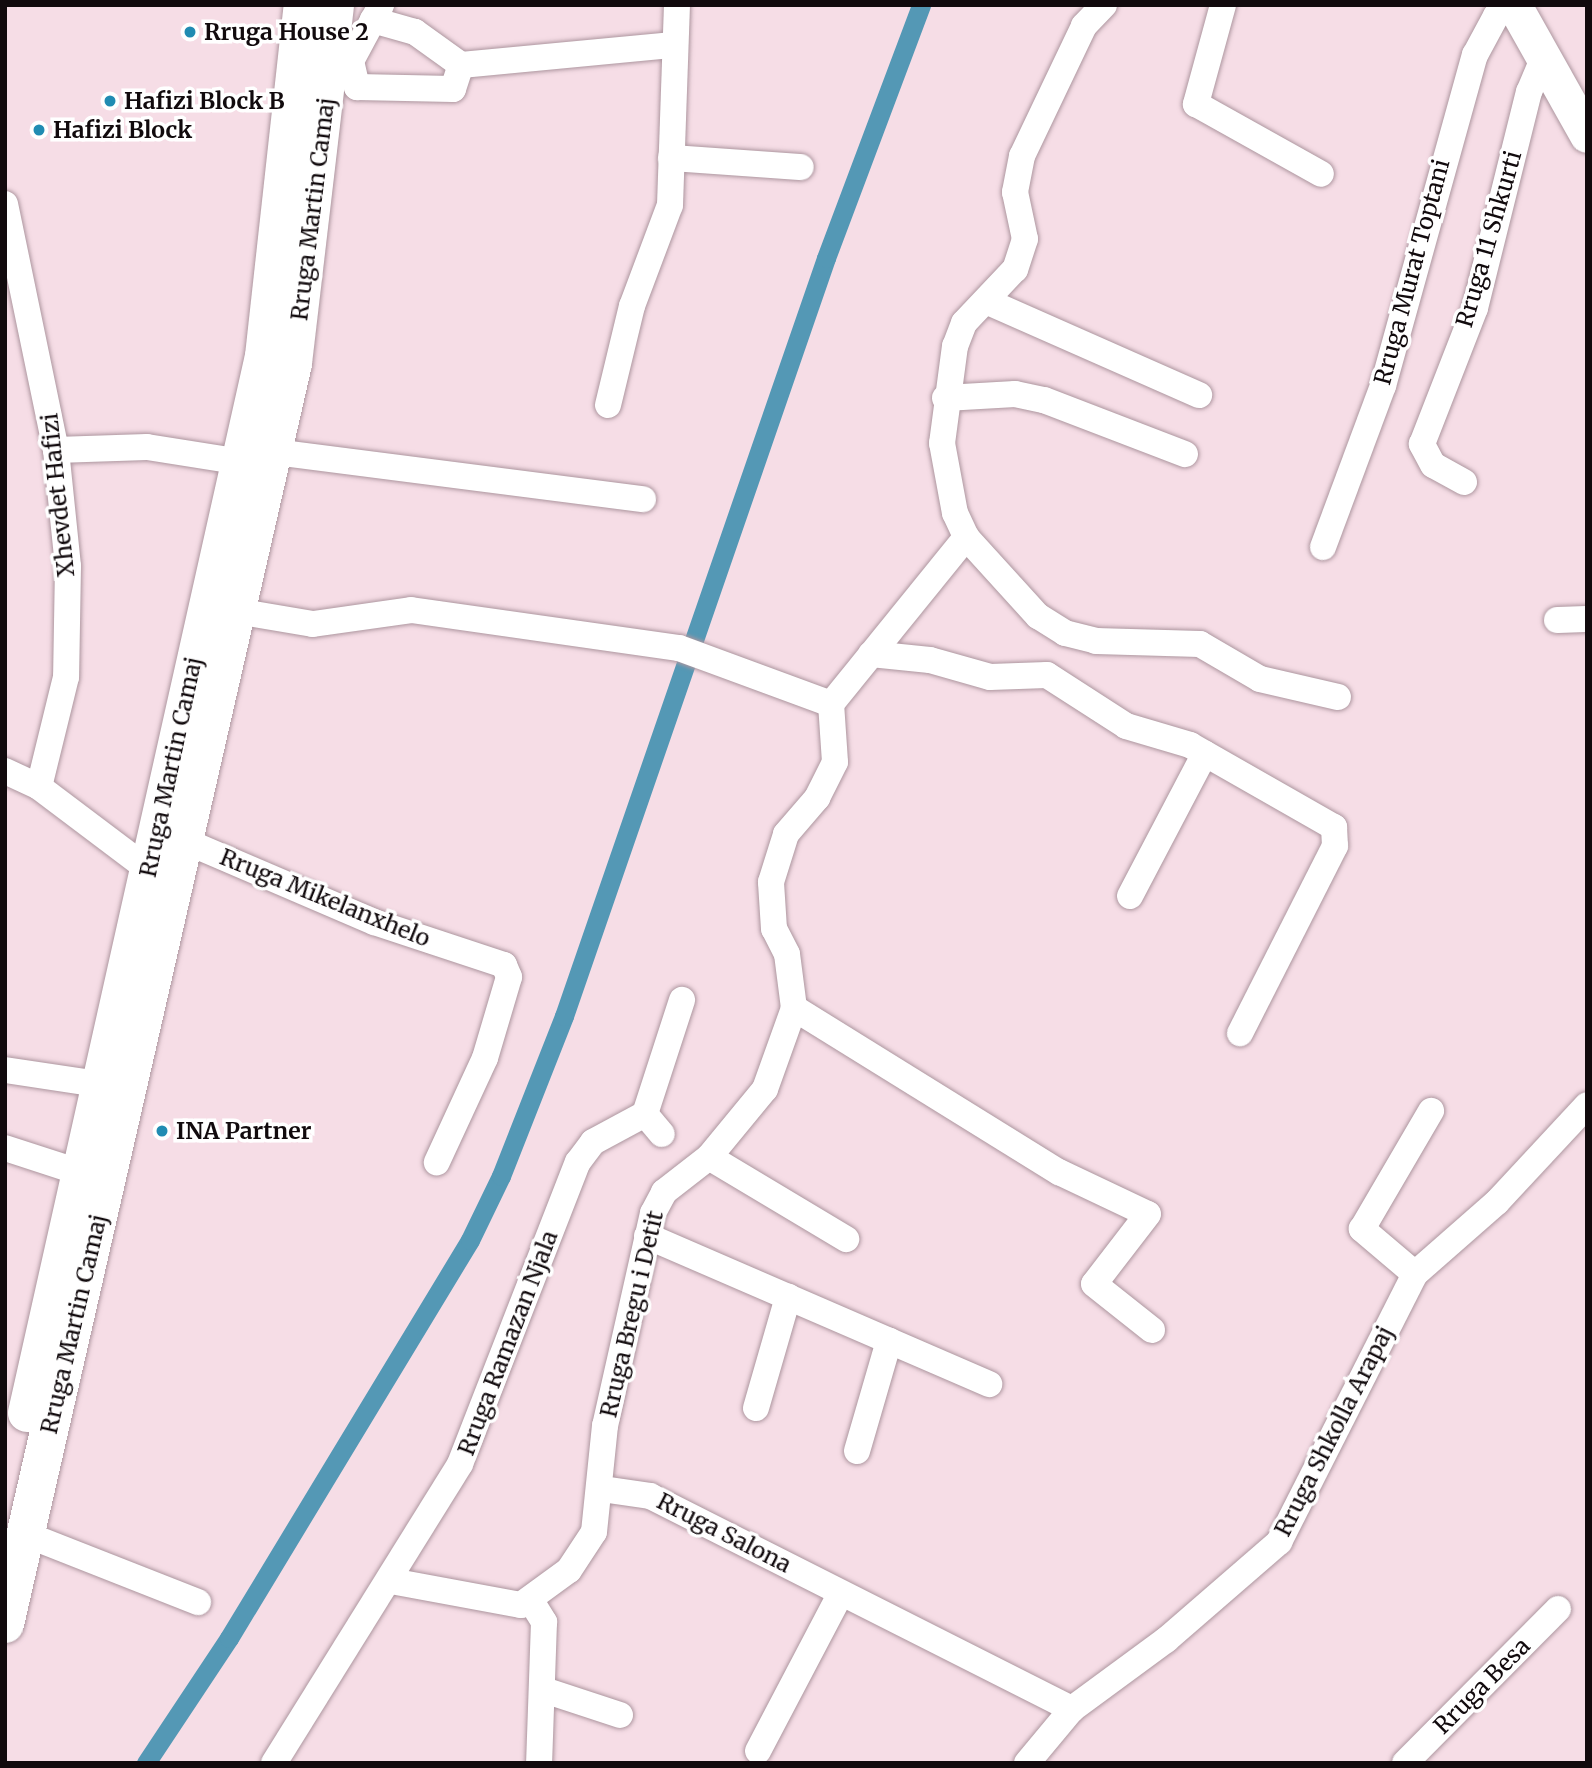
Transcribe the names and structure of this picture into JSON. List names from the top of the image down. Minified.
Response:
{"streets":{"highway":["Rruga Martin Camaj"],"street":["Rruga 11 Shkurti","Rruga Murat Toptani","Xhevdet Hafizi","Rruga Mikelanxhelo","Rruga Bregu i Detit","Rruga Ramazan Njala","Rruga Shkolla Arapaj","Rruga Salona","Rruga Besa"]},"crossings":[["Rruga Martin Camaj","Rruga Mikelanxhelo"],["Rruga Bregu i Detit","Rruga Salona"],["Rruga Shkolla Arapaj","Rruga Salona"]],"places":["Rruga House 2","Hafizi Block B","Hafizi Block","INA Partner"]}
